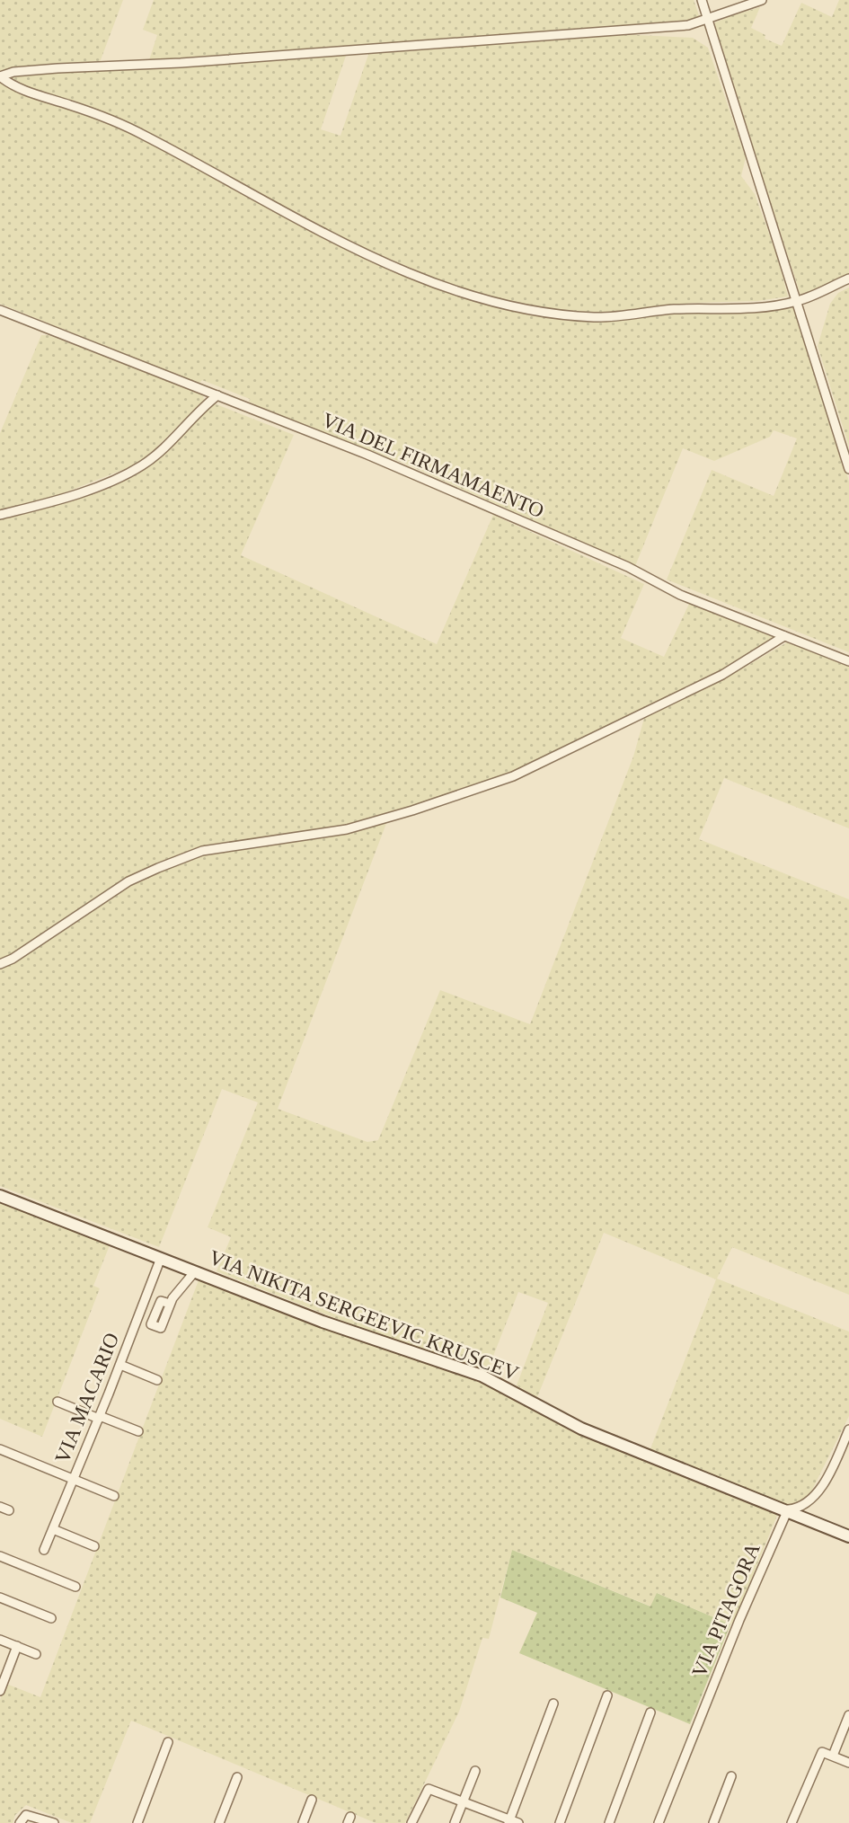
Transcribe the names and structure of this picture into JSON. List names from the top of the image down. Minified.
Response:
{"streets":{"main road":["VIA NIKITA SERGEEVIC KRUSCEV"],"street":["VIA DEL FIRMAMAENTO","VIA MACARIO","VIA PITAGORA"]},"crossings":[["VIA NIKITA SERGEEVIC KRUSCEV","VIA MACARIO"],["VIA NIKITA SERGEEVIC KRUSCEV","VIA PITAGORA"]]}
